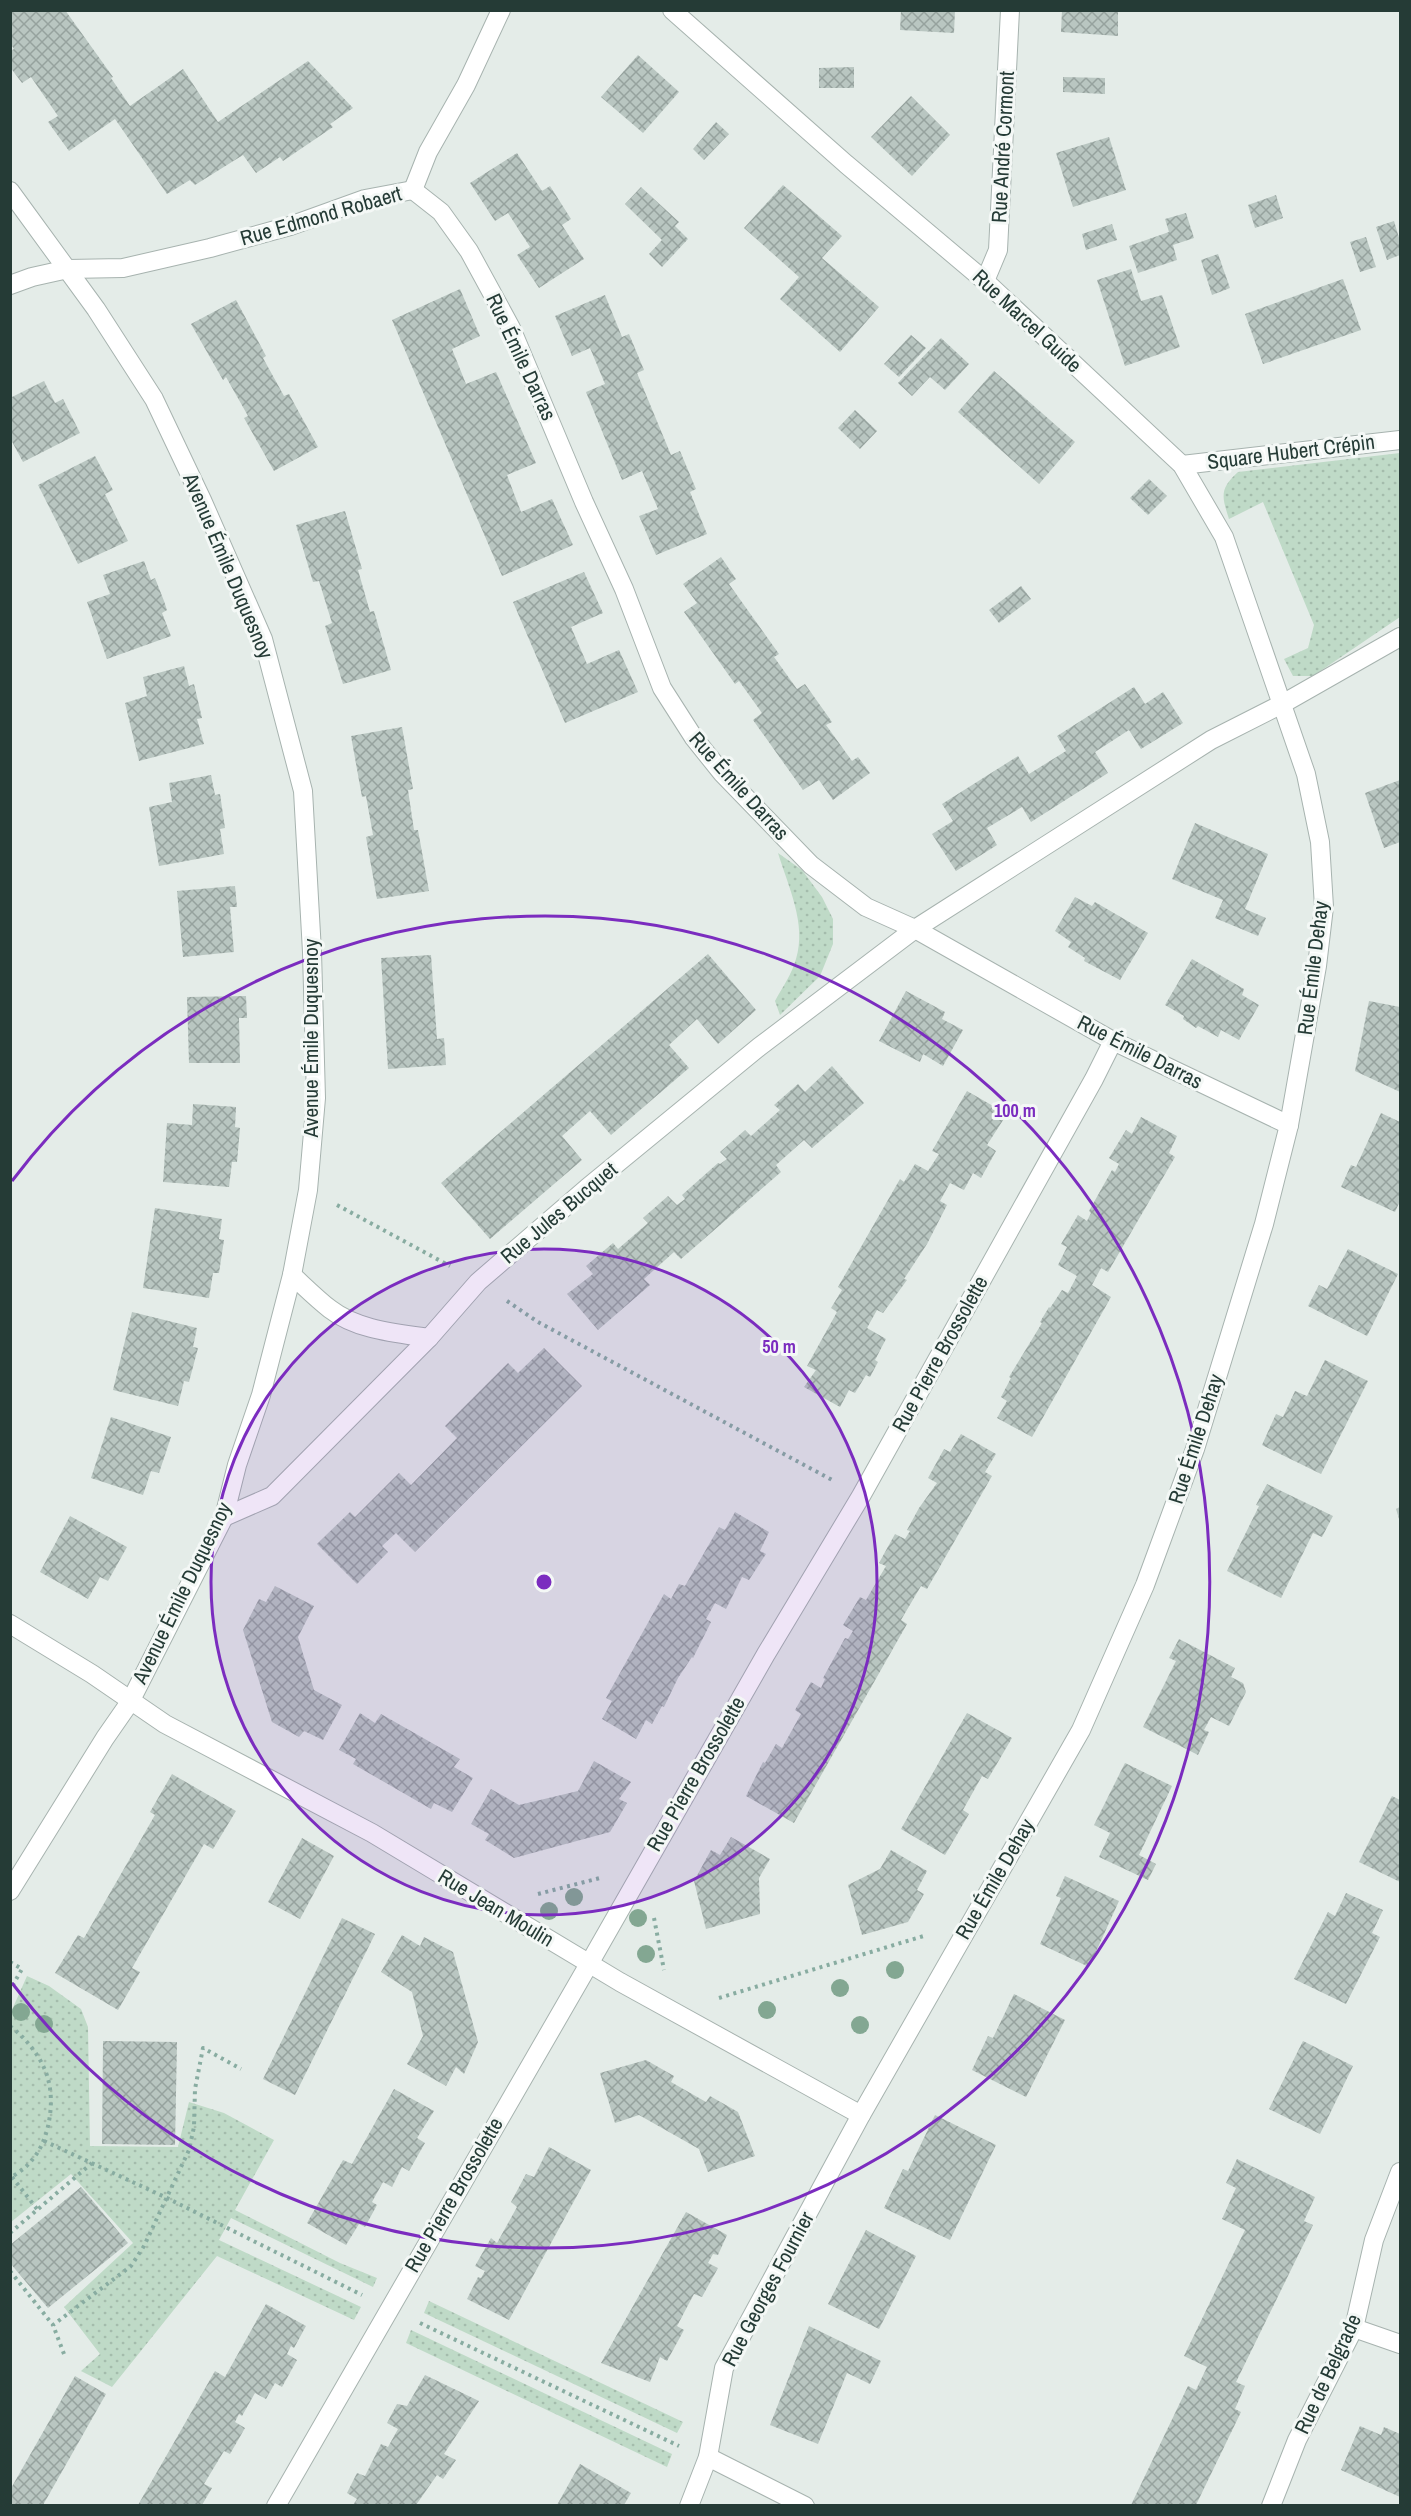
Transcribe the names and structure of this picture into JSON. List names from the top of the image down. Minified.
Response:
{"streets":{"street":["Rue André Cormont","Rue Edmond Robaert","Rue Marcel Guide","Rue Émile Darras","Square Hubert Crépin","Avenue Émile Duquesnoy","Rue Émile Dehay","Rue Jules Bucquet","Rue Pierre Brossolette","Rue Jean Moulin","Rue Georges Fournier","Rue de Belgrade"]},"crossings":[["Rue André Cormont","Rue Marcel Guide"],["Rue Edmond Robaert","Rue Émile Darras"],["Rue Edmond Robaert","Avenue Émile Duquesnoy"],["Rue Marcel Guide","Square Hubert Crépin"],["Rue Marcel Guide","Rue Émile Dehay"],["Rue Marcel Guide","Rue Jules Bucquet"],["Rue Émile Darras","Rue Émile Dehay"],["Rue Émile Darras","Rue Jules Bucquet"],["Rue Émile Darras","Rue Pierre Brossolette"],["Avenue Émile Duquesnoy","Rue Jules Bucquet"],["Avenue Émile Duquesnoy","Rue Jean Moulin"],["Rue Émile Dehay","Rue Jules Bucquet"],["Rue Émile Dehay","Rue Jean Moulin"],["Rue Émile Dehay","Rue Georges Fournier"],["Rue Pierre Brossolette","Rue Jean Moulin"],["Rue Jean Moulin","Rue Georges Fournier"]],"rings":["100 m","50 m"]}
